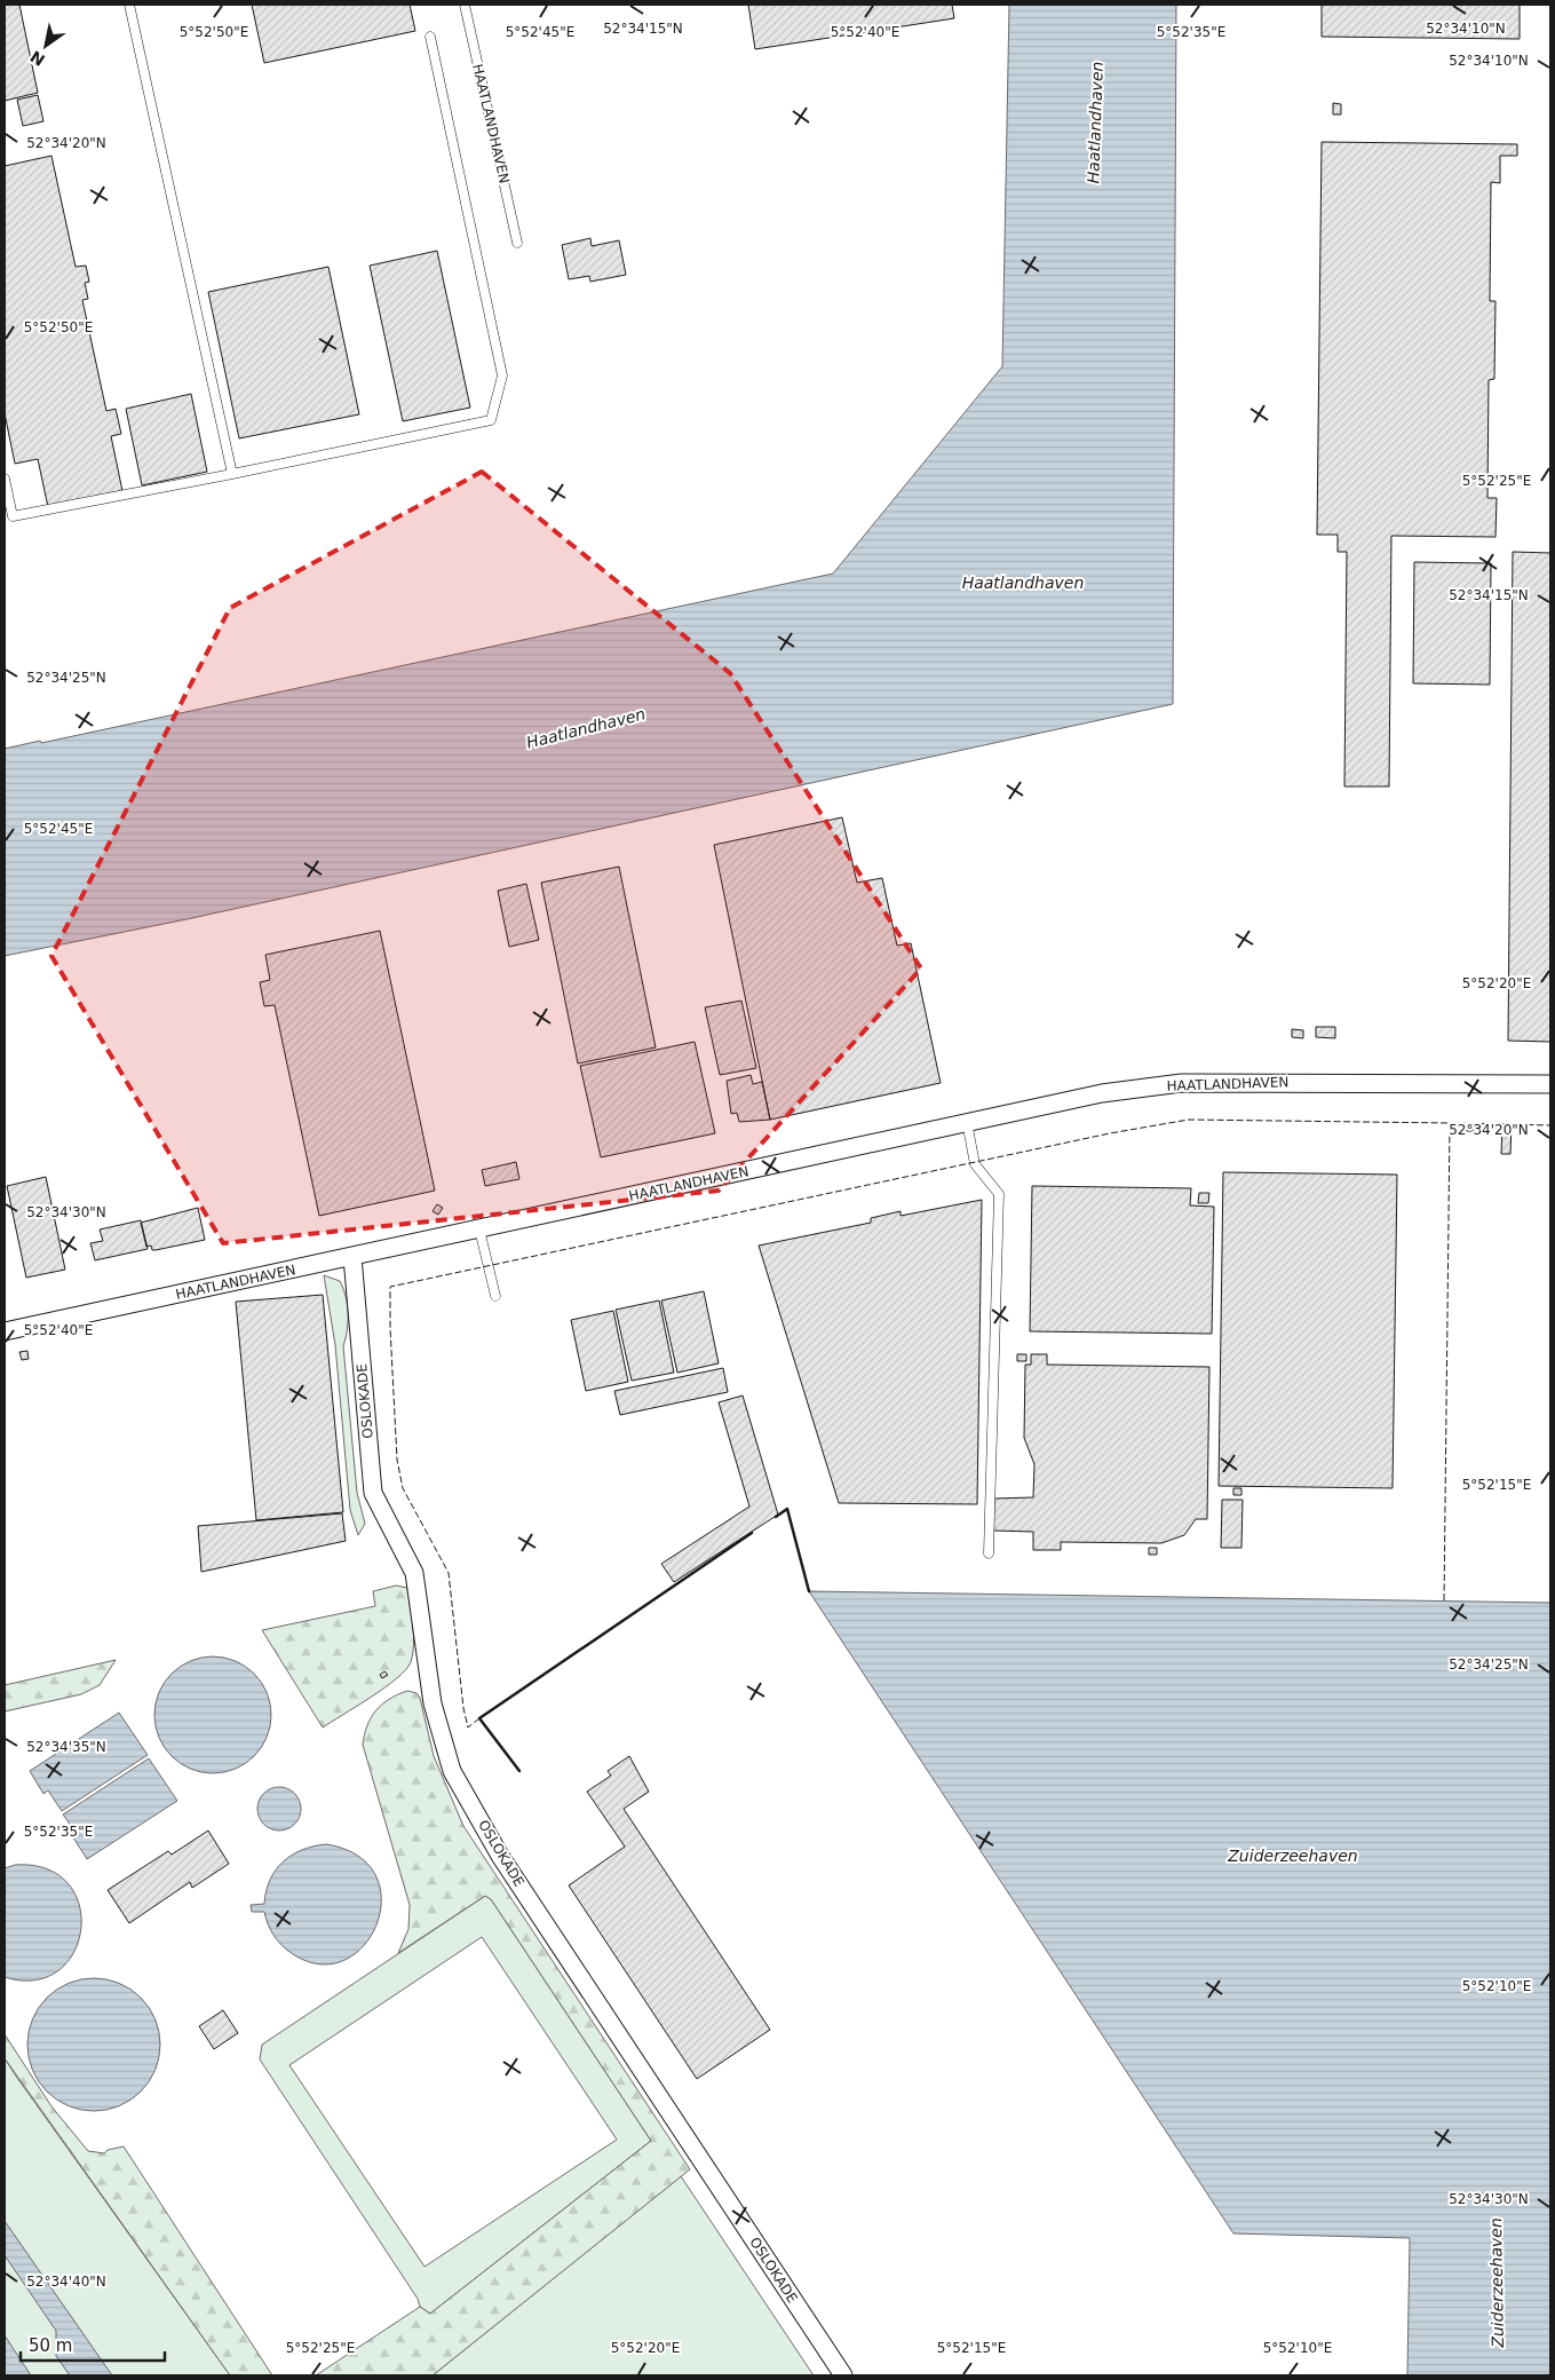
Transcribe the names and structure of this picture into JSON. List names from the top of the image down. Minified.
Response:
{"streets":{"street":["HAATLANDHAVEN","OSLOKADE"]},"crossings":[["HAATLANDHAVEN","OSLOKADE"]],"water":["Haatlandhaven","Zuiderzeehaven"],"scale_bar":"50 m","north":"bottom left","coordinates":["52°34'10\"N","52°34'15\"N","5°52'50\"E","5°52'40\"E","5°52'45\"E","5°52'35\"E","52°34'20\"N","5°52'25\"E","52°34'25\"N","5°52'20\"E","52°34'30\"N","5°52'15\"E","52°34'35\"N","5°52'10\"E","52°34'40\"N"]}
